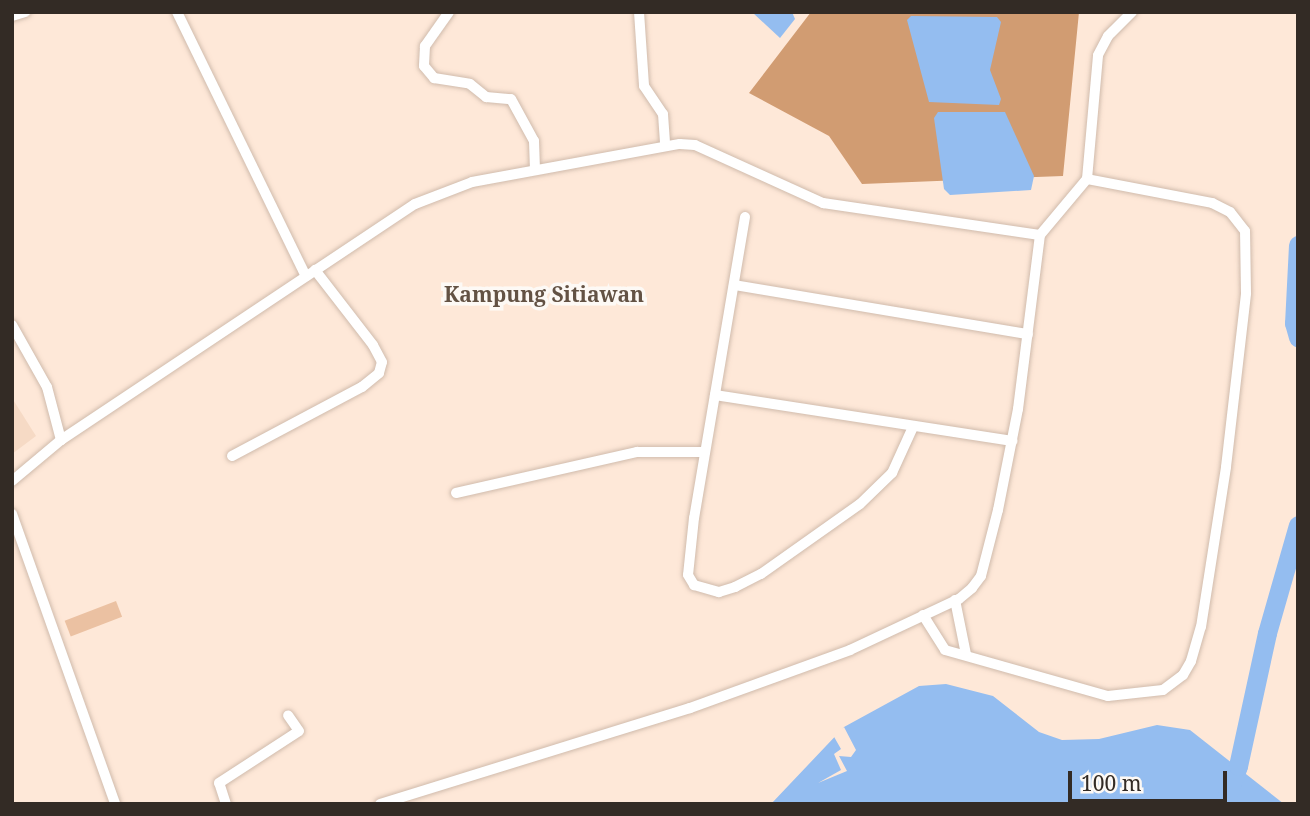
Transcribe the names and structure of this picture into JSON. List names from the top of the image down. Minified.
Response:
{"districts":["Kampung Sitiawan"],"scale_bar":"100 m"}
